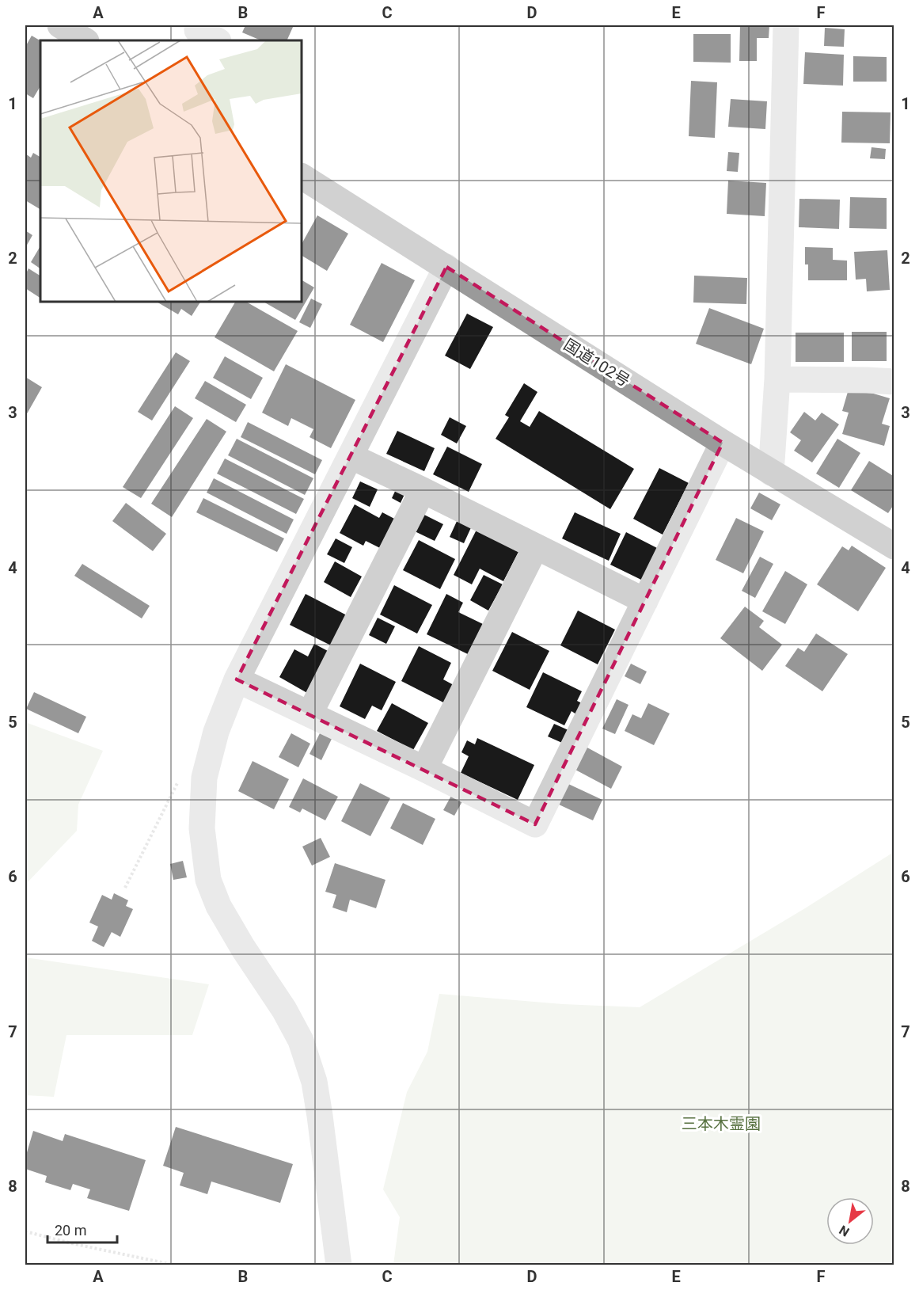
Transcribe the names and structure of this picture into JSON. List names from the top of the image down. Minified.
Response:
{"streets":{"highway":["国道102号"]},"parks":["三本木霊園"],"scale_bar":"20 m","north":"bottom left","grid":{"columns":["A","B","C","D","E","F"],"rows":["1","2","3","4","5","6","7","8"]}}
